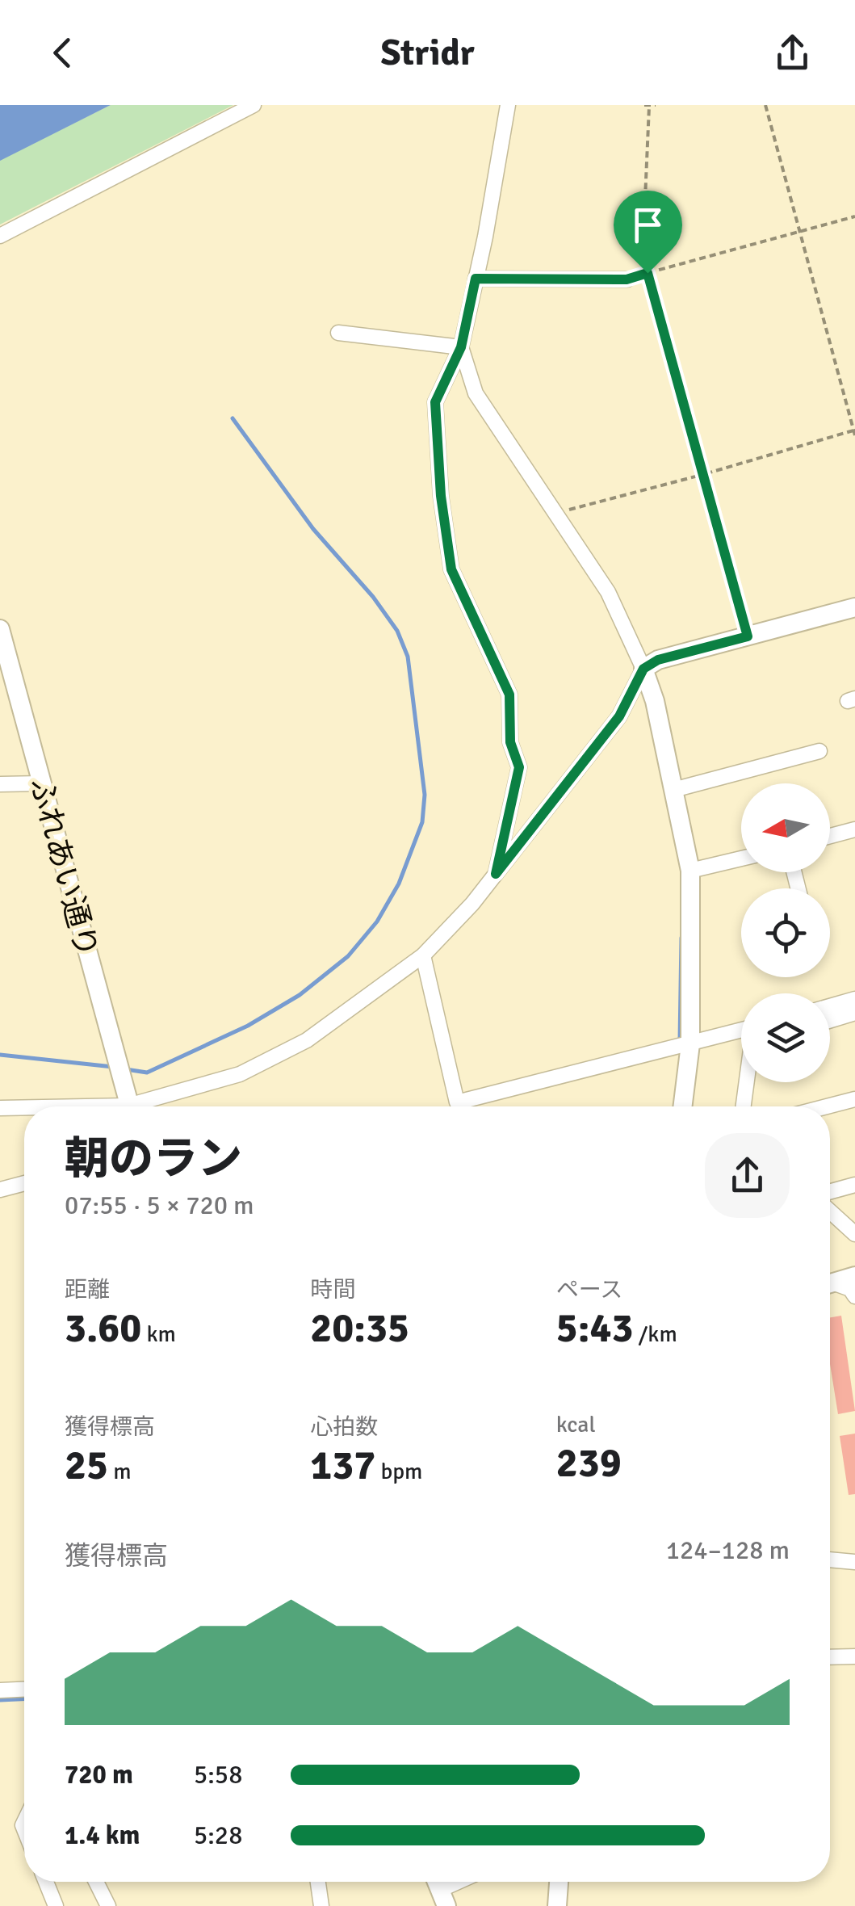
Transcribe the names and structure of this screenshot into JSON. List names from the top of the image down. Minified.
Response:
{"streets":{"street":["ふれあい通り"]},"north":"left","page":{"header":"Stridr","heading":["朝のラン","07:55 · 5 × 720 m"],"stats":[["距離","3.60 km"],["時間","20:35"],["ペース","5:43 /km"],["獲得標高","25 m"],["心拍数","137 bpm"],["kcal","239"]],"chart":["獲得標高","124–128 m"],"list":[{"name":"720 m","note":"5:58"},{"name":"1.4 km","note":"5:28"}]}}
